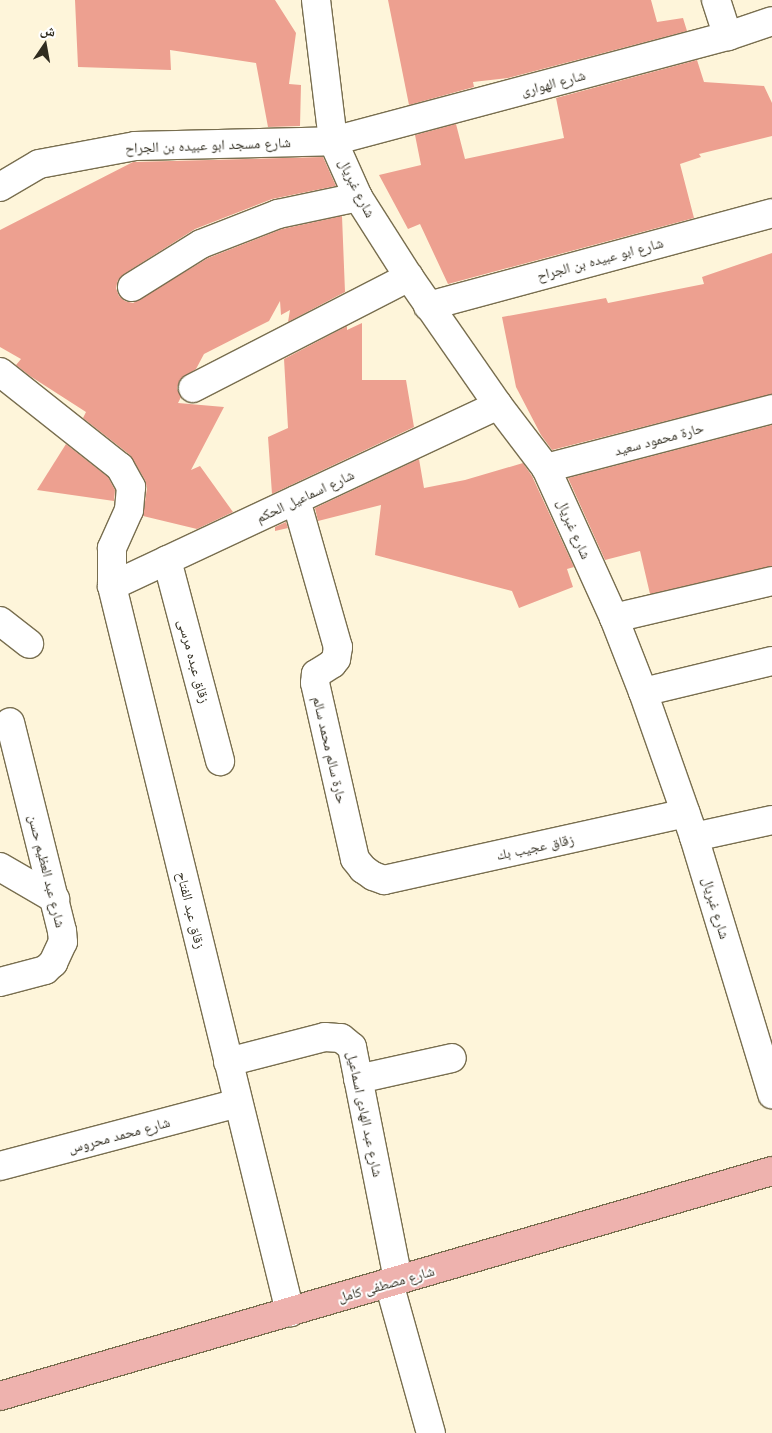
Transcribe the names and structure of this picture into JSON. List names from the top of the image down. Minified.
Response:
{"streets":{"main road":["شارع مصطفى كامل"],"street":["شارع الهوارى","شارع مسجد ابو عبيده بن الجراح","شارع غبريال","شارع ابو عبيده بن الجراح","حارة محمود سعيد","شارع اسماعيل الحكم","زقاق عبده مرسى","حارة سالم محمد سالم","زقاق عجيب بك","شارع عبد العظيم حسن","زقاق عبد الفتاح","شارع عبد الهادى اسماعيل","شارع محمد محروس"]},"crossings":[["شارع الهوارى","شارع مسجد ابو عبيده بن الجراح"],["شارع الهوارى","شارع غبريال"],["شارع مسجد ابو عبيده بن الجراح","شارع غبريال"],["شارع غبريال","شارع ابو عبيده بن الجراح"],["شارع غبريال","حارة محمود سعيد"],["شارع غبريال","شارع اسماعيل الحكم"],["شارع غبريال","زقاق عجيب بك"],["شارع اسماعيل الحكم","زقاق عبده مرسى"],["شارع اسماعيل الحكم","حارة سالم محمد سالم"],["شارع اسماعيل الحكم","زقاق عبد الفتاح"],["حارة سالم محمد سالم","زقاق عجيب بك"],["زقاق عبد الفتاح","شارع عبد الهادى اسماعيل"],["زقاق عبد الفتاح","شارع محمد محروس"],["زقاق عبد الفتاح","شارع مصطفى كامل"],["شارع عبد الهادى اسماعيل","شارع مصطفى كامل"]],"north":"top"}
